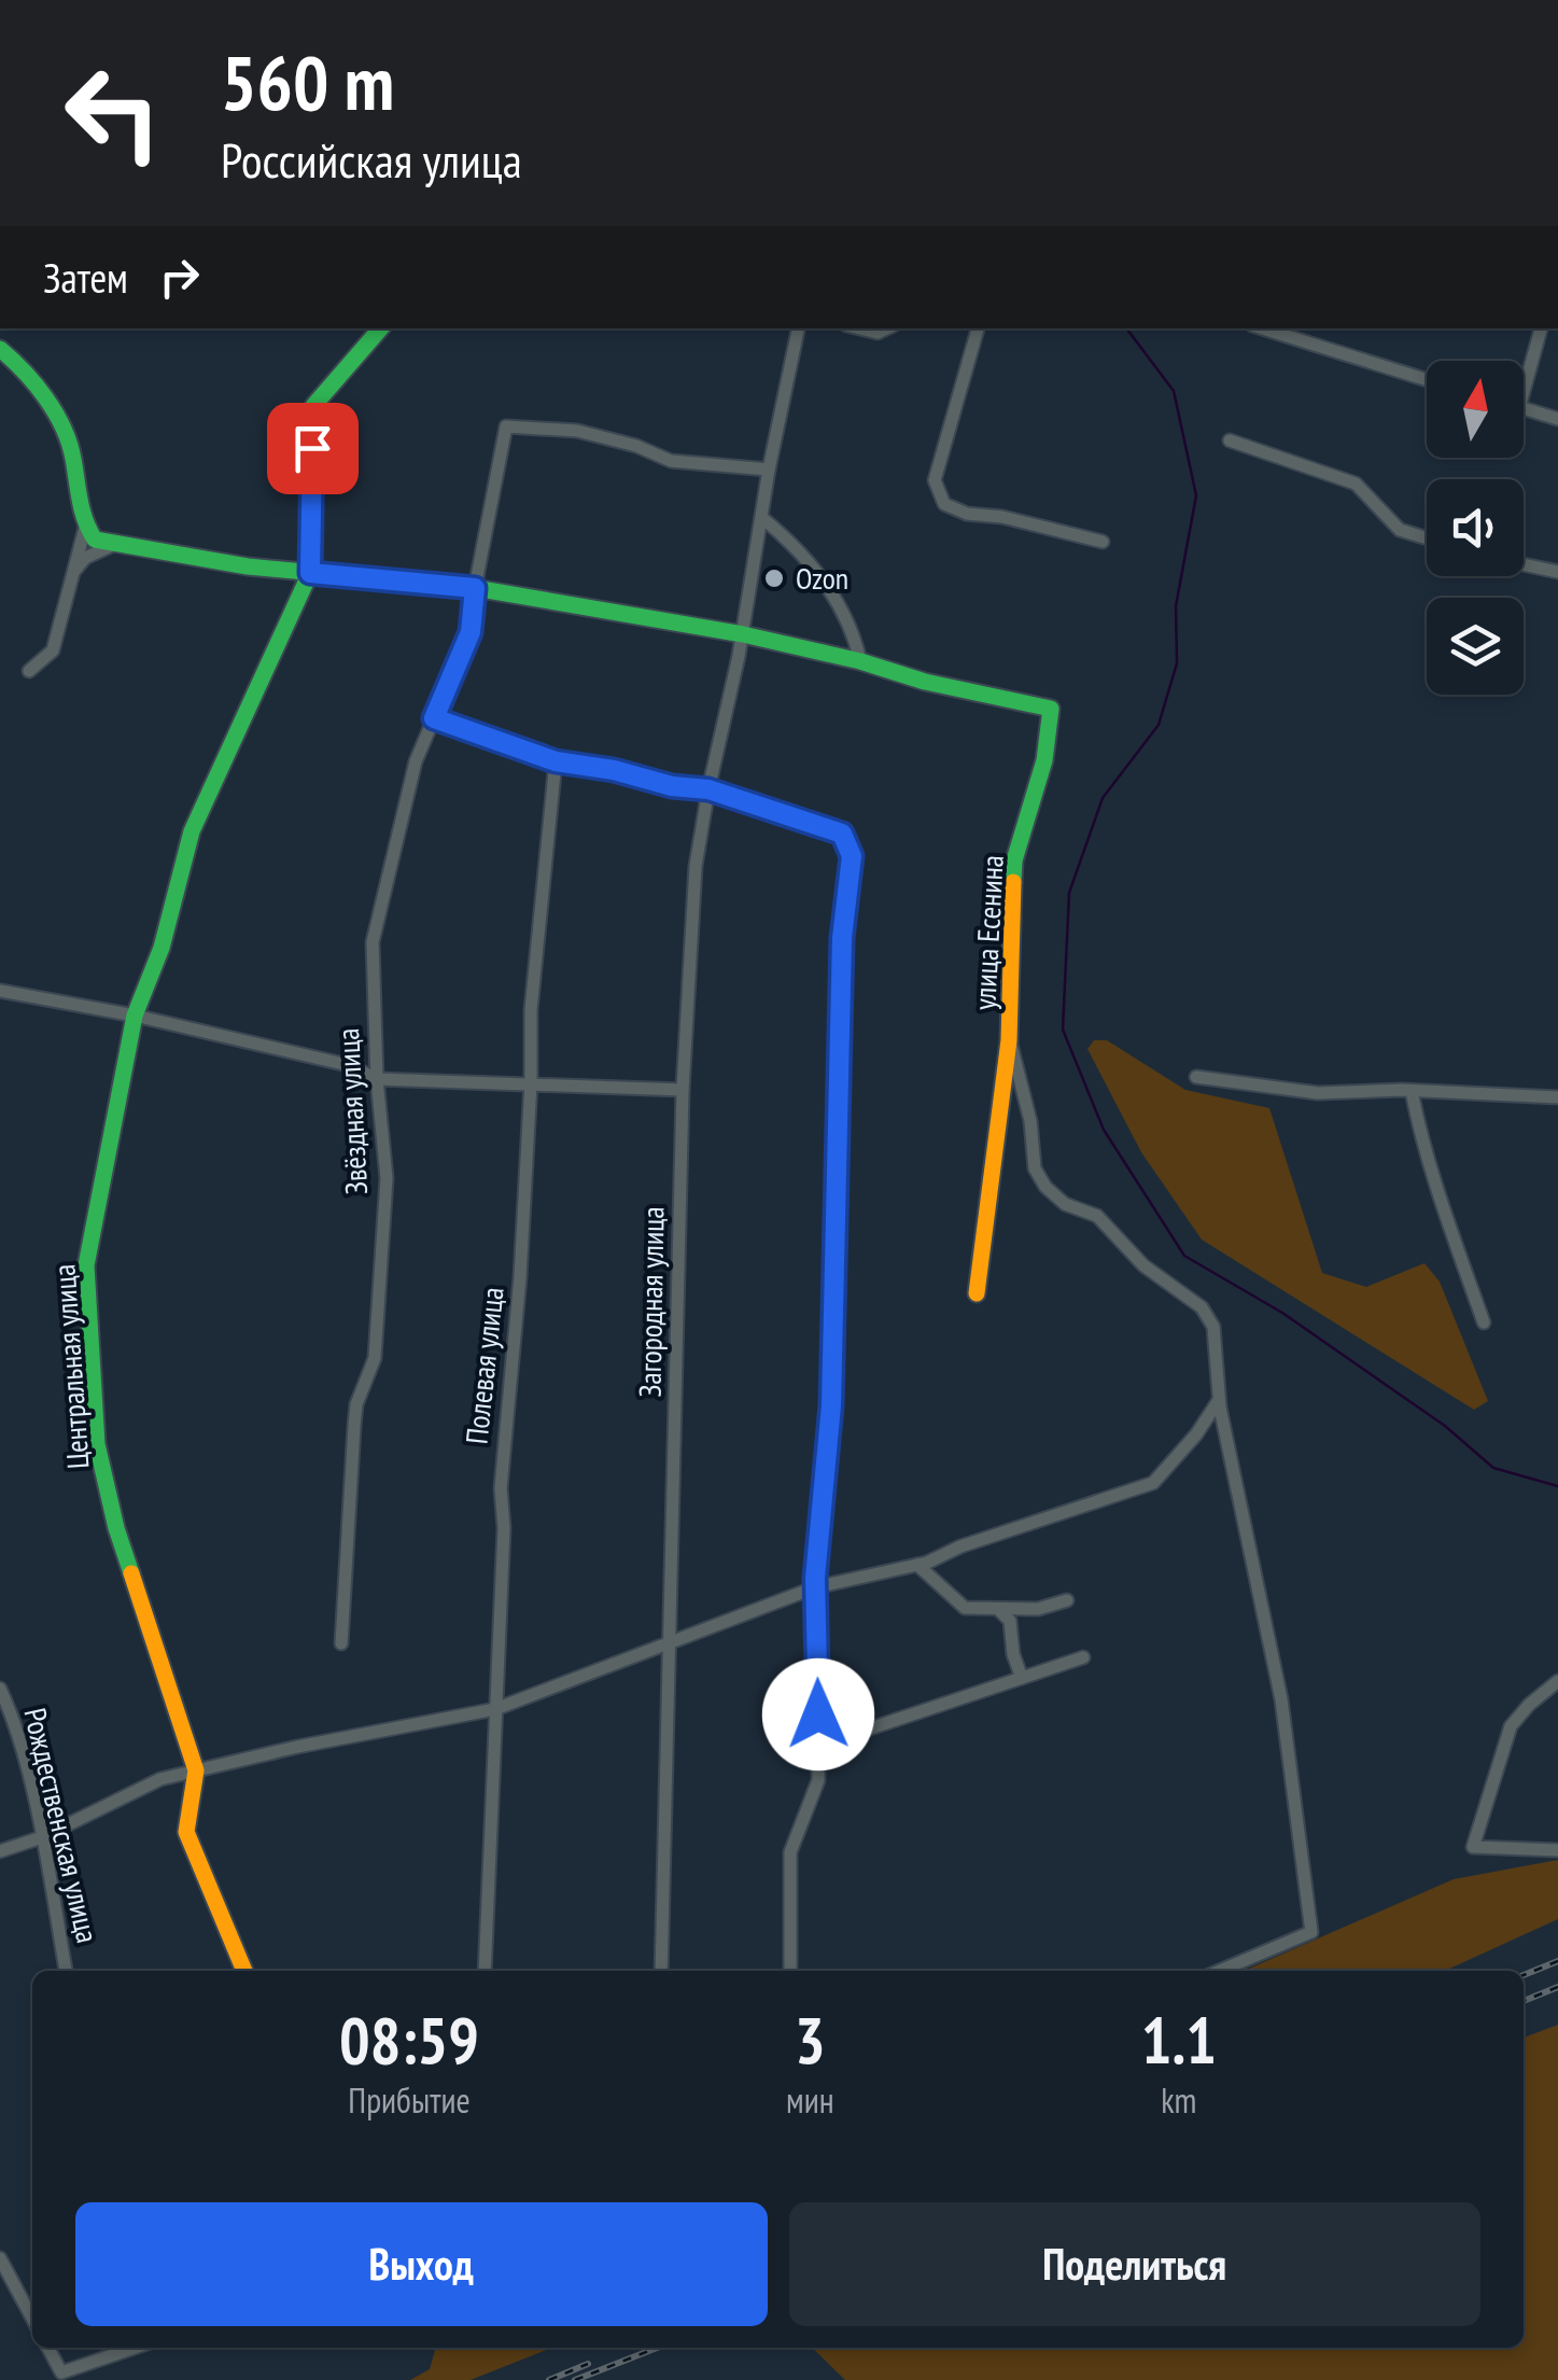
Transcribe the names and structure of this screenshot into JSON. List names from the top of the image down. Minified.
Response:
{"streets":{"street":["улица Есенина","Звёздная улица","Загородная улица","Полевая улица","Центральная улица","Рождественская улица"]},"crossings":[["улица Есенина","Звёздная улица"],["улица Есенина","Загородная улица"],["улица Есенина","Центральная улица"]],"places":["Ozon"],"north":"top","page":{"turn":["560 m","Российская улица"],"then":"Затем","eta":["08:59","Прибытие","3","мин","1.1","km"],"buttons":["Выход","Поделиться"]}}
